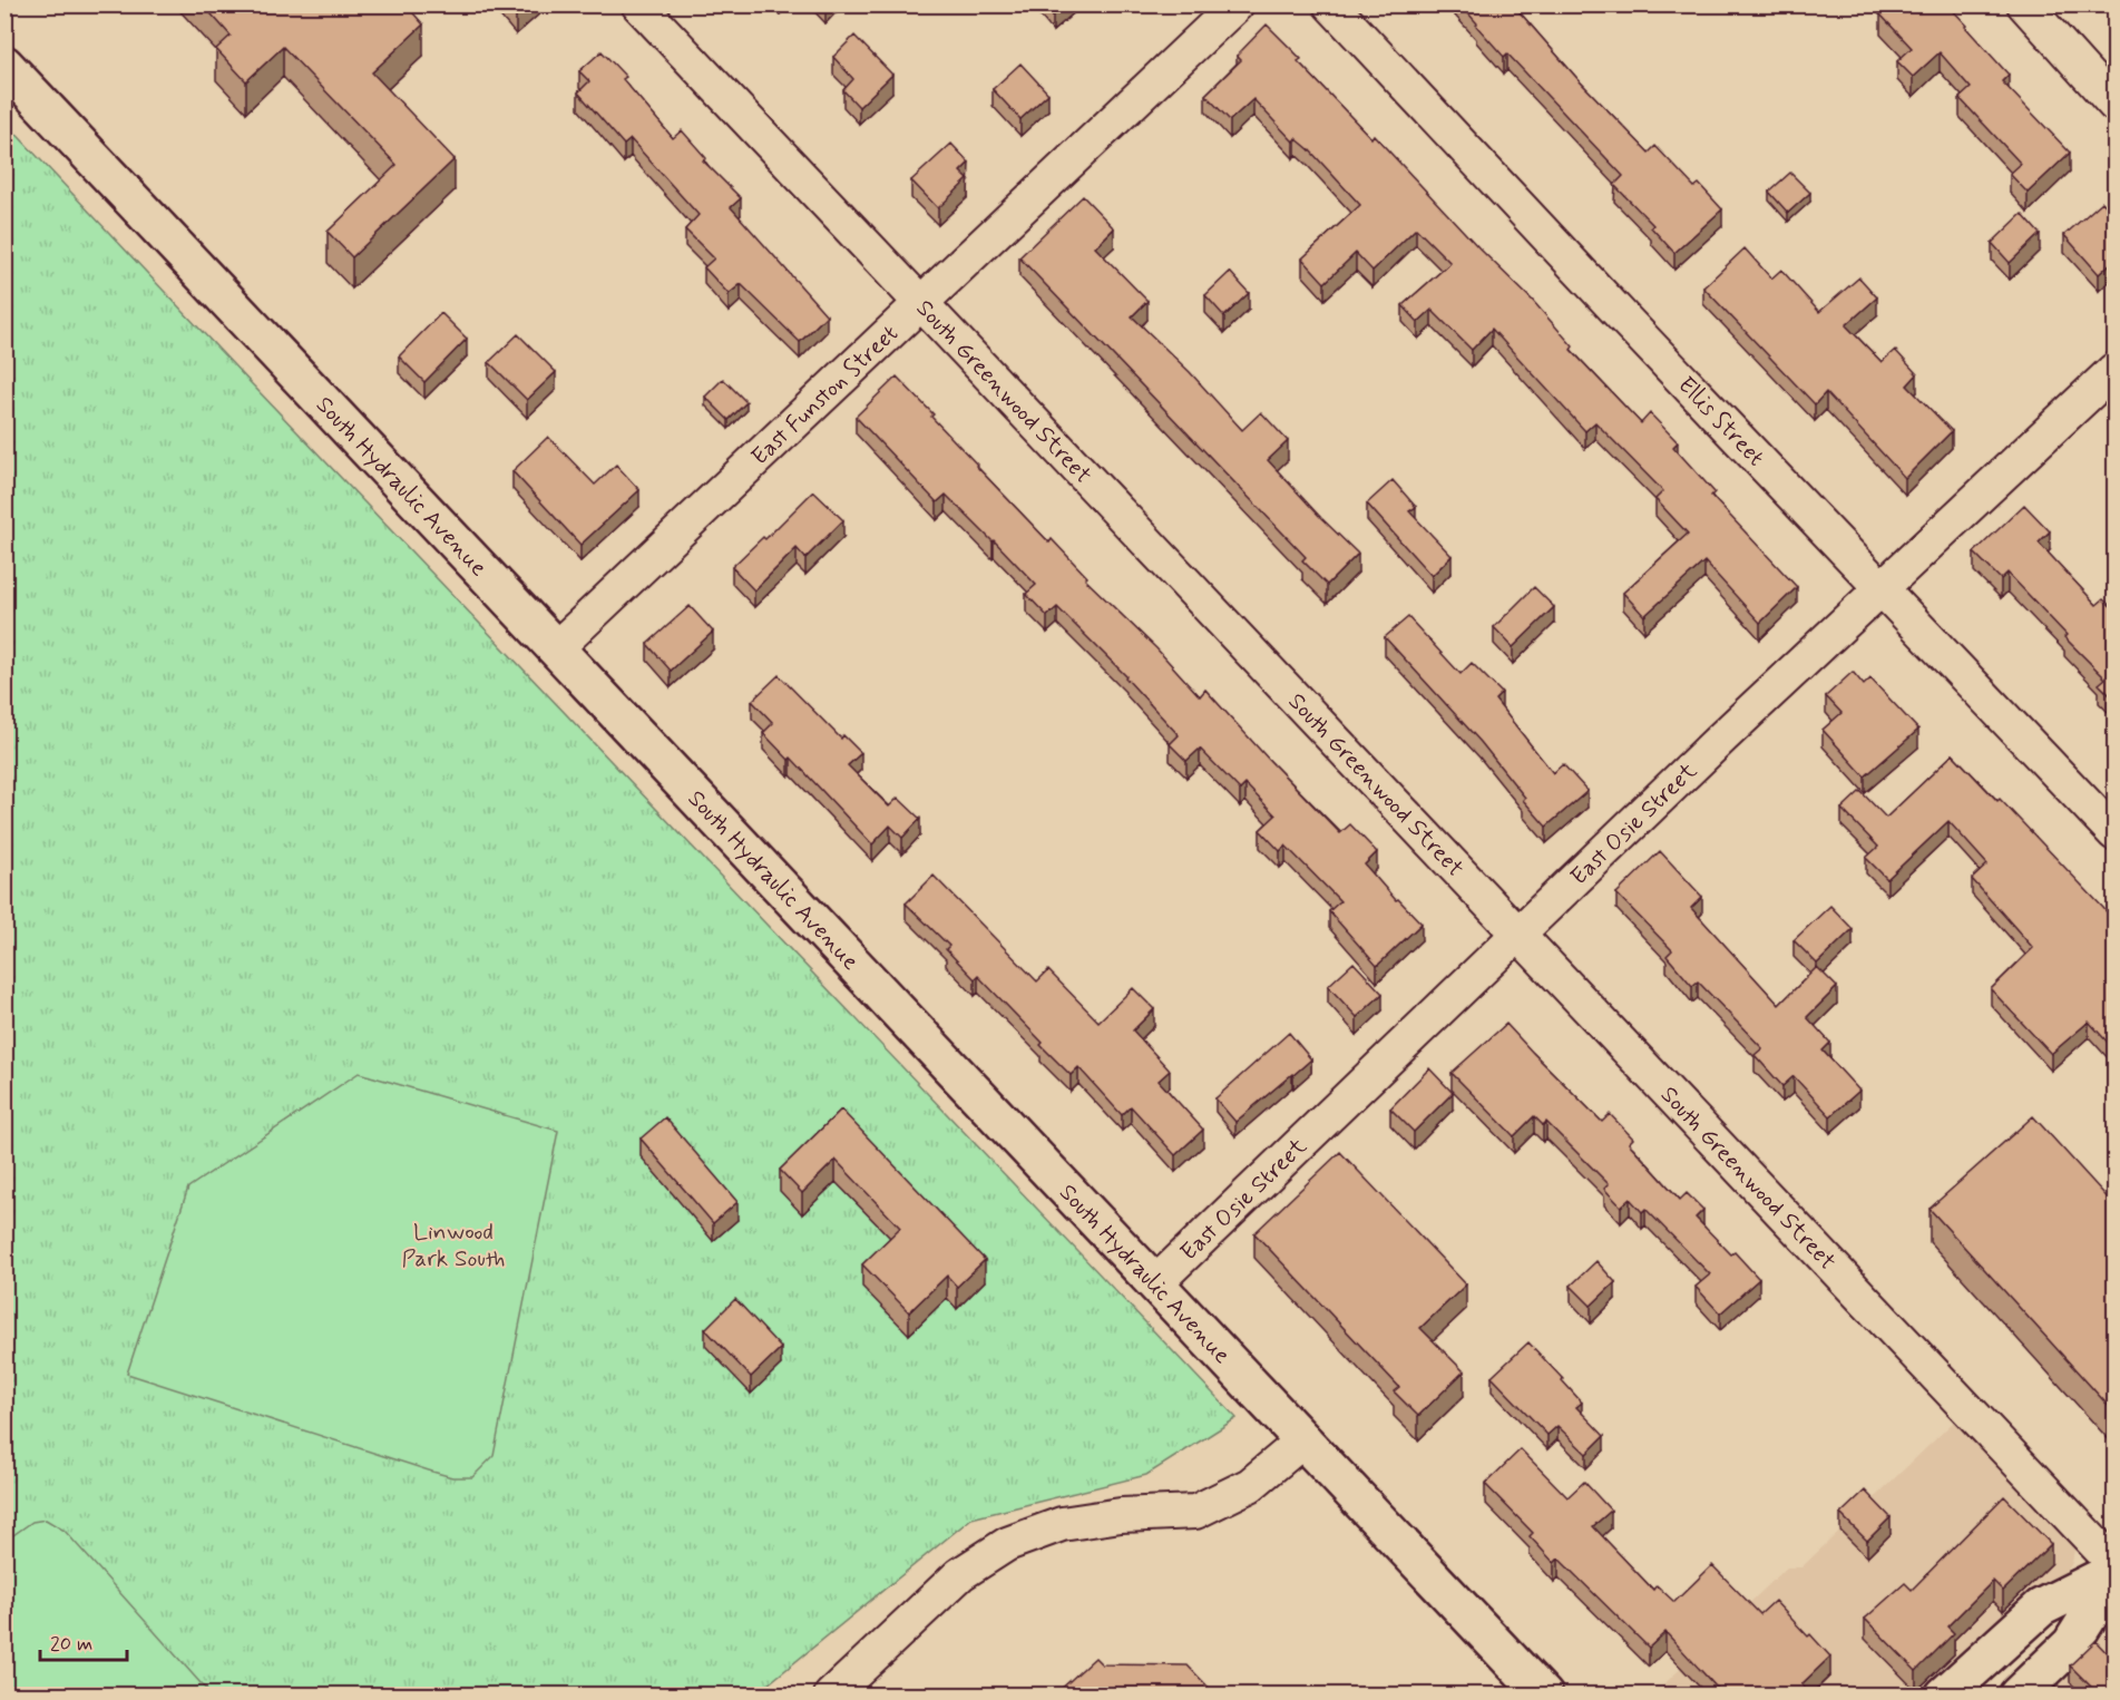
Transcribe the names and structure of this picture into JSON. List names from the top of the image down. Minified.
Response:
{"streets":{"street":["South Greenwood Street","East Funston Street","Ellis Street","South Hydraulic Avenue","East Osie Street"]},"crossings":[["South Greenwood Street","East Funston Street"],["South Greenwood Street","East Osie Street"],["East Funston Street","South Hydraulic Avenue"],["Ellis Street","East Osie Street"],["South Hydraulic Avenue","East Osie Street"]],"parks":["Linwood Park South"],"scale_bar":"20 m"}
